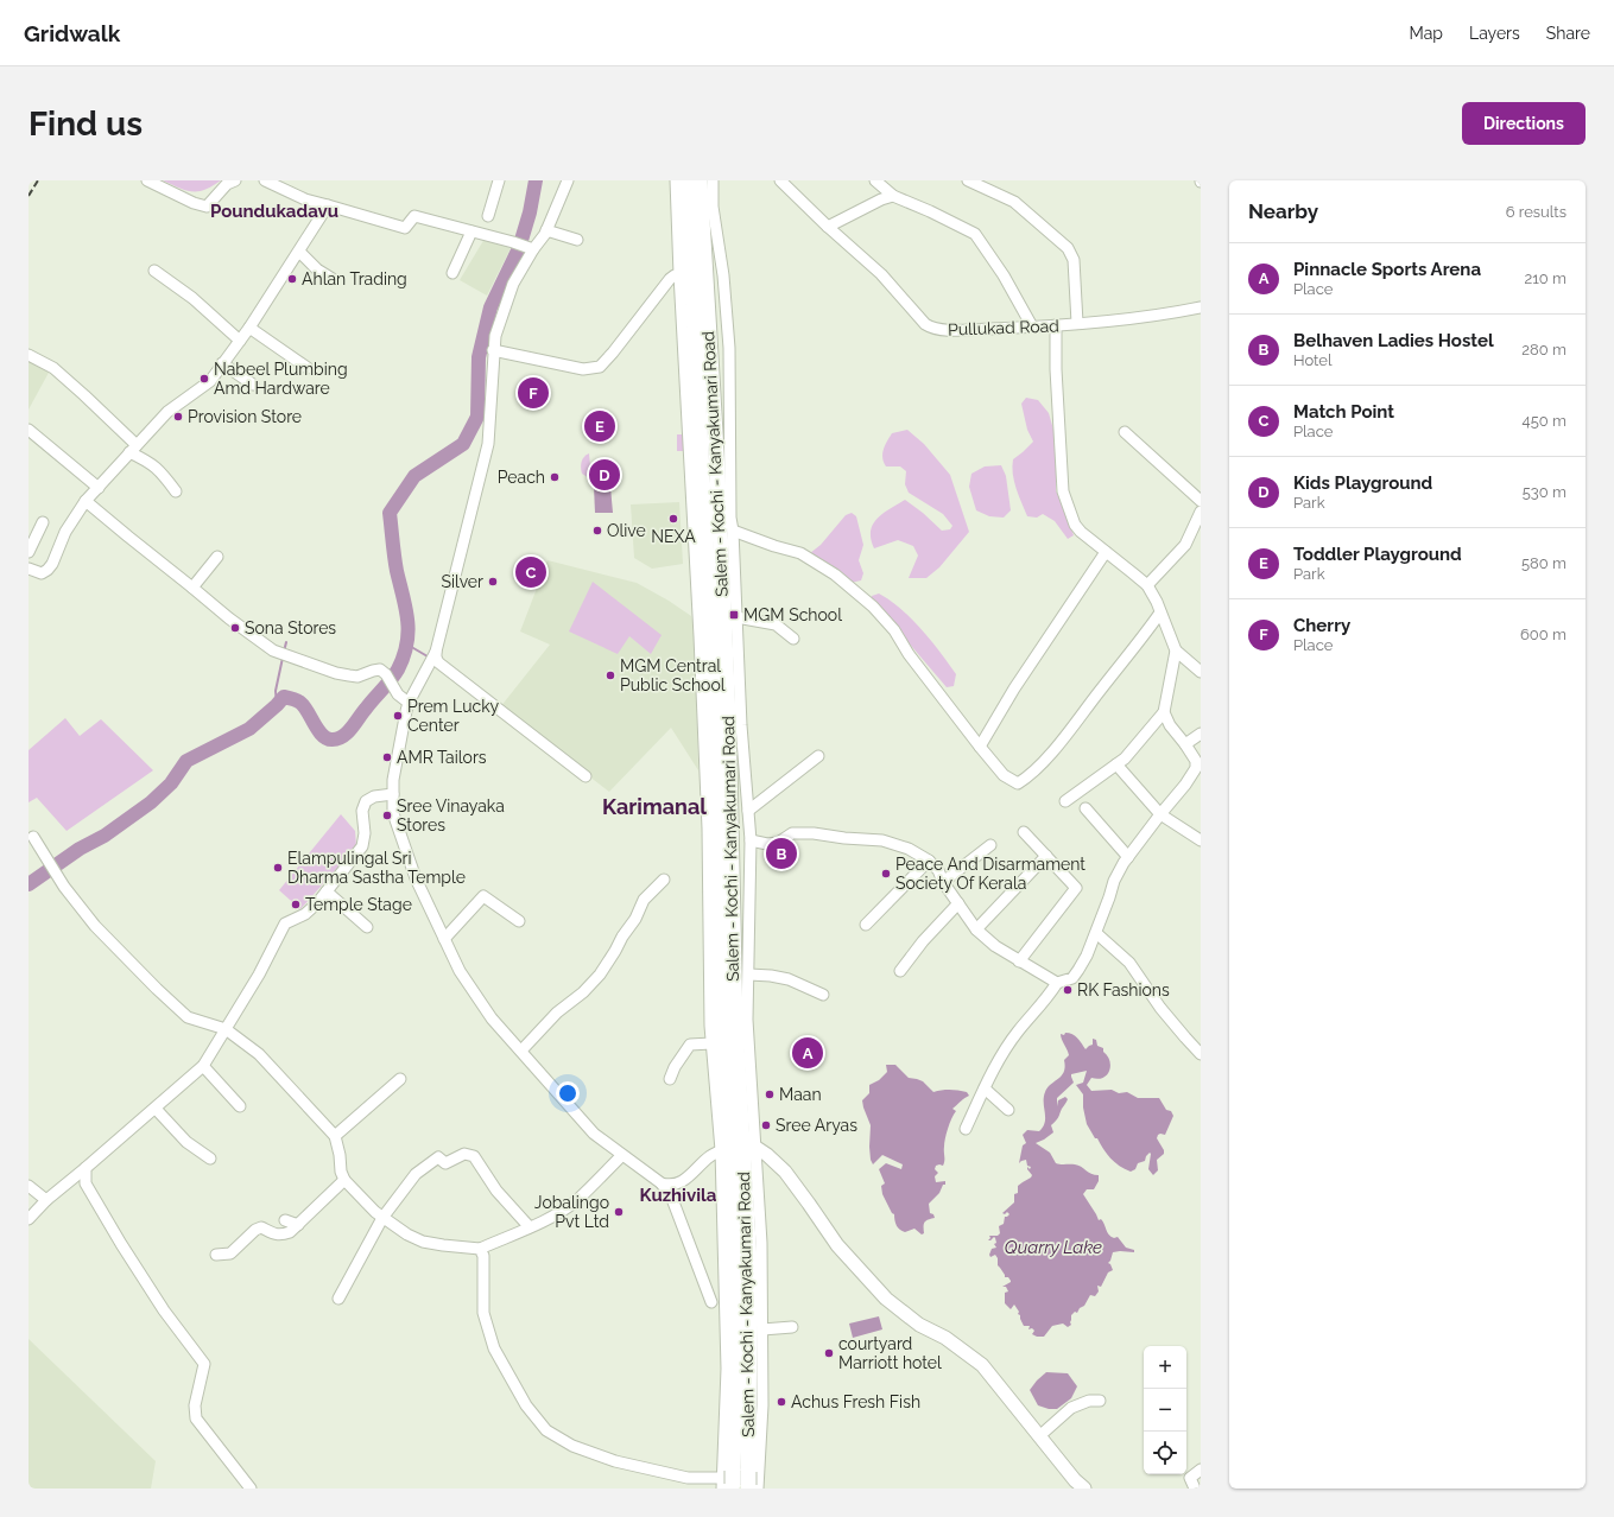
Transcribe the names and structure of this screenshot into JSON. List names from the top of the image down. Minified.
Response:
{"streets":{"highway":["Salem - Kochi - Kanyakumari Road"],"street":["Pullukad Road"]},"districts":["Poundukadavu","Karimanal","Kuzhivila"],"water":["Quarry Lake"],"places":{"other":["Ahlan Trading","Nabeel Plumbing Amd Hardware","Provision Store","Peach","NEXA","Olive","Silver","Sona Stores","MGM Central Public School","Prem Lucky Center","AMR Tailors","Sree Vinayaka Stores","Elampulingal Sri Dharma Sastha Temple","Peace And Disarmament Society Of Kerala","Temple Stage","RK Fashions","Maan","Sree Aryas","Jobalingo Pvt Ltd","courtyard Marriott hotel","Achus Fresh Fish"],"transit":["MGM School"]},"page":{"header":"Gridwalk","nav":["Map","Layers","Share"],"buttons":"Directions","title":"Find us","heading":["Nearby","6 results"],"list":[{"mark":"A","name":"Pinnacle Sports Arena","note":"Place","value":"210 m"},{"mark":"B","name":"Belhaven Ladies Hostel","note":"Hotel","value":"280 m"},{"mark":"C","name":"Match Point","note":"Place","value":"450 m"},{"mark":"D","name":"Kids Playground","note":"Park","value":"530 m"},{"mark":"E","name":"Toddler Playground","note":"Park","value":"580 m"},{"mark":"F","name":"Cherry","note":"Place","value":"600 m"}],"pins":["F","E","D","C","B","A"],"map_buttons":["+","−"]}}
